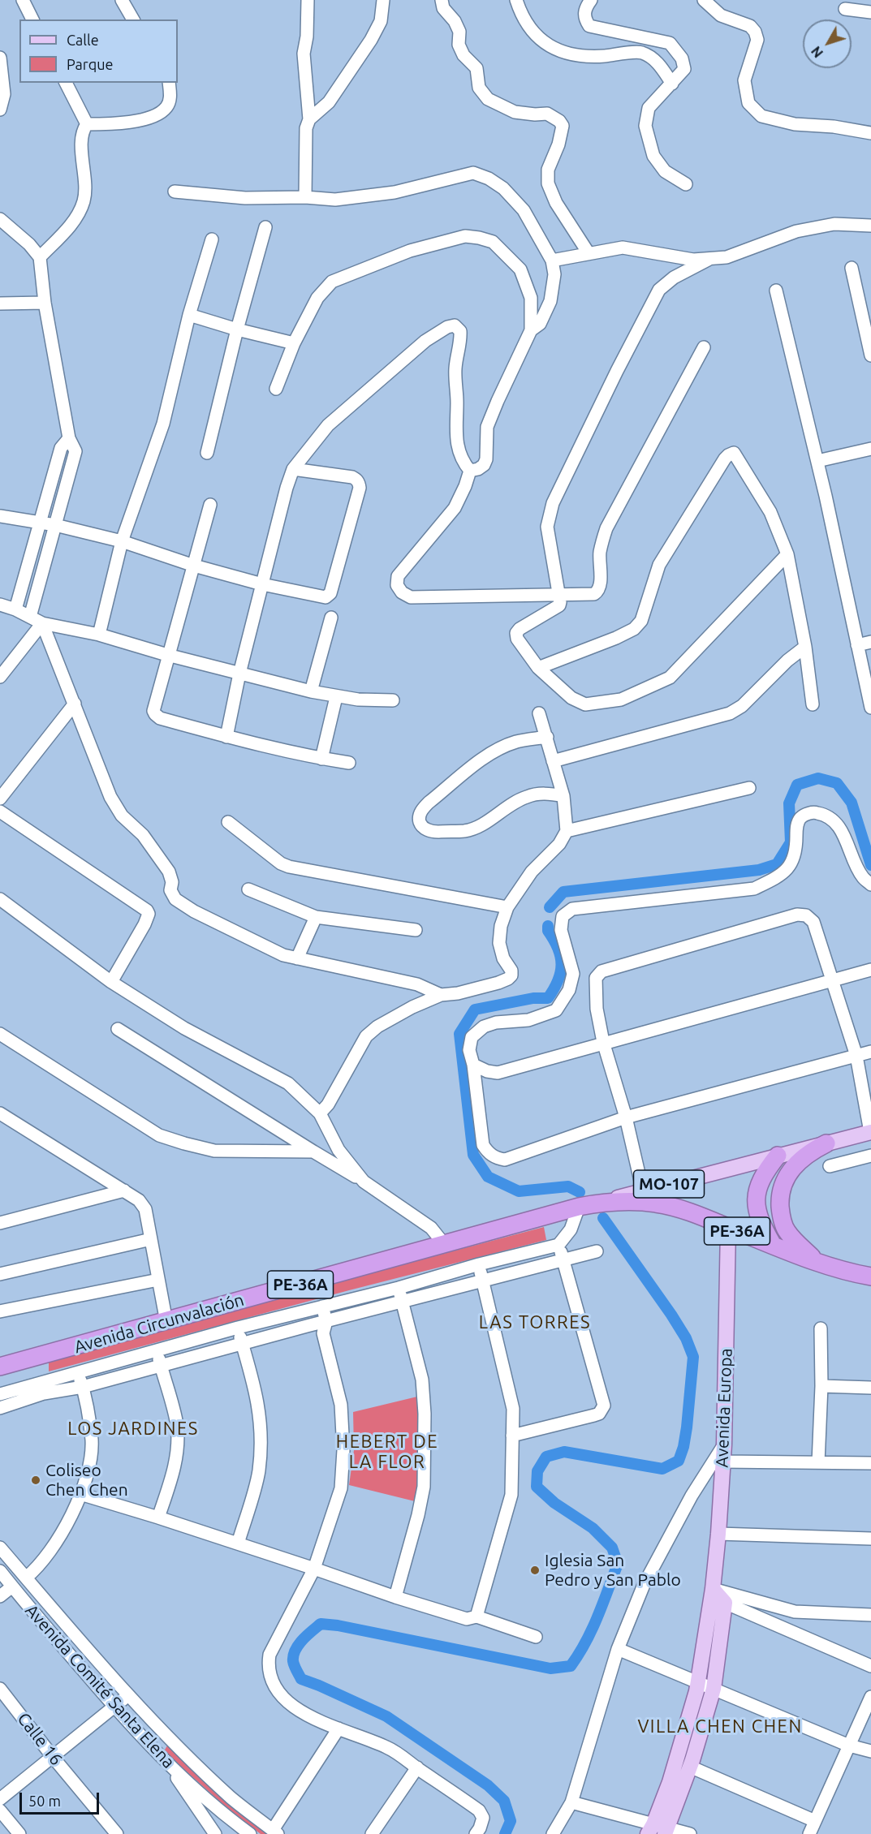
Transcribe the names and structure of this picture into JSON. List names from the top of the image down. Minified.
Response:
{"streets":{"highway":["PE-36A","Avenida Circunvalación"],"main road":["MO-107","Avenida Europa"],"street":["Avenida Comité Santa Elena","Calle 16"]},"crossings":[["MO-107","Avenida Circunvalación"],["Avenida Circunvalación","Avenida Europa"]],"districts":["LAS TORRES","LOS JARDINES","HEBERT DE LA FLOR","VILLA CHEN CHEN"],"places":["Coliseo Chen Chen","Iglesia San Pedro y San Pablo"],"legend":["Calle","Parque"],"scale_bar":"50 m","north":"bottom left"}
